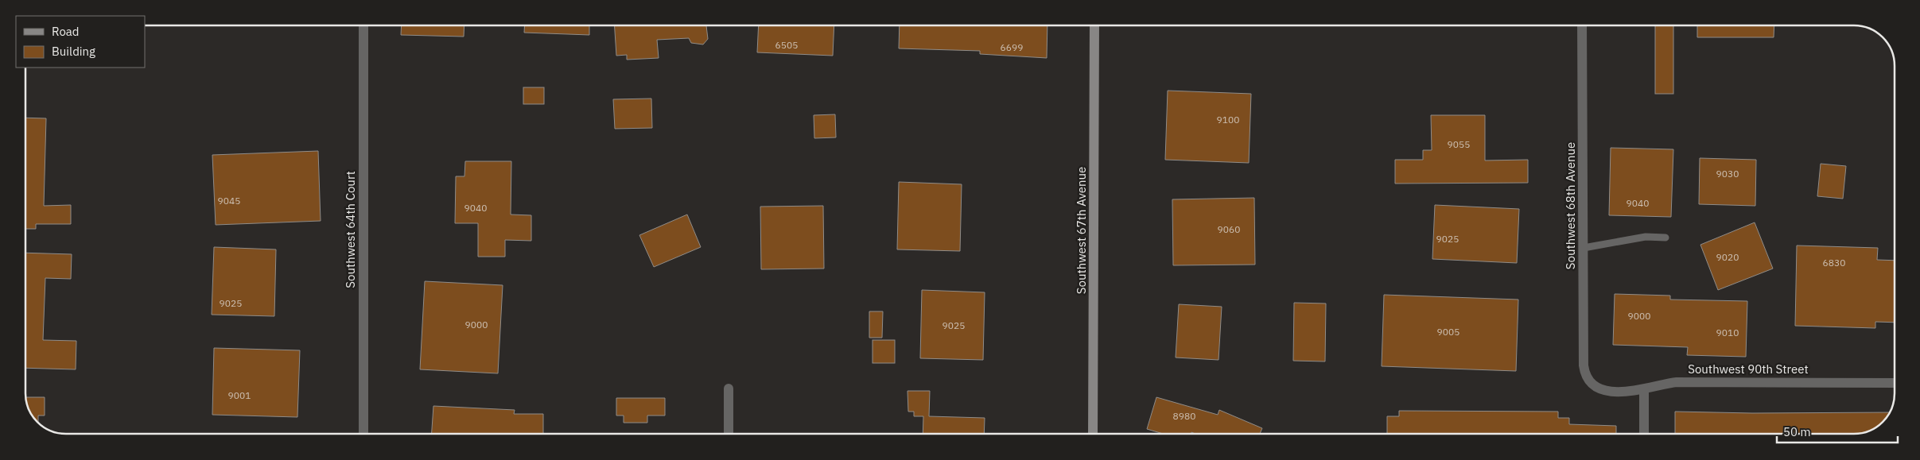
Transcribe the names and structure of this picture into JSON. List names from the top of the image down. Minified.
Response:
{"streets":{"main road":["Southwest 67th Avenue"],"street":["Southwest 68th Avenue","Southwest 64th Court","Southwest 90th Street"]},"crossings":[["Southwest 68th Avenue","Southwest 90th Street"]],"house_numbers":["6505","6699","9100","9055","9030","9045","9040","9040","9060","9025","9020","6830","9025","9000","9000","9025","9005","9010","9001","8980"],"legend":["Road","Building"],"scale_bar":"50 m"}
